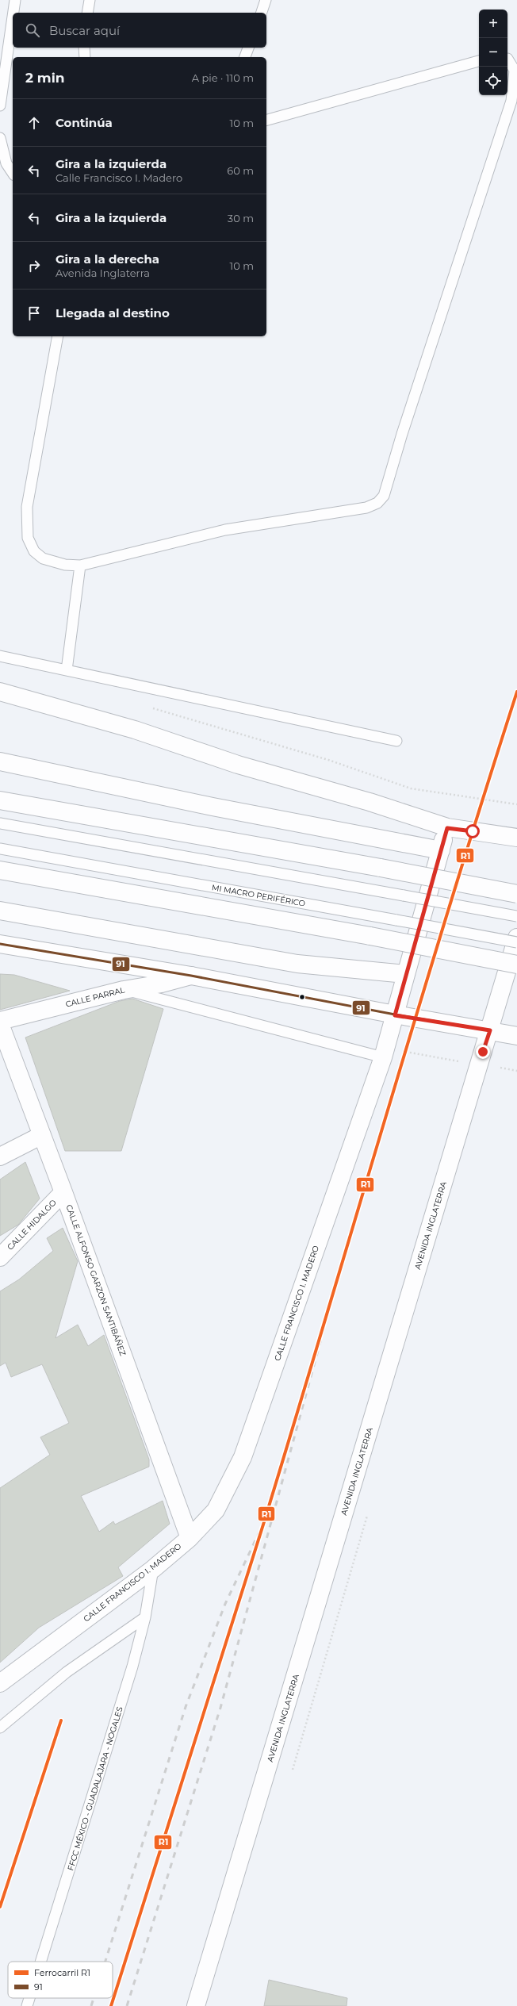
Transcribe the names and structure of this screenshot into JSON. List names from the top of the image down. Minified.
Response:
{"streets":{"main road":["CALLE PARRAL","CALLE HIDALGO","AVENIDA INGLATERRA","CALLE ALFONSO GARZON SANTIBÁÑEZ","CALLE FRANCISCO I. MADERO"],"lane":["MI MACRO PERIFÉRICO","FFCC MÉXICO - GUADALAJARA - NOGALES"]},"crossings":[["CALLE HIDALGO","CALLE ALFONSO GARZON SANTIBÁÑEZ"],["CALLE ALFONSO GARZON SANTIBÁÑEZ","CALLE FRANCISCO I. MADERO"],["CALLE FRANCISCO I. MADERO","FFCC MÉXICO - GUADALAJARA - NOGALES"]],"lines":["rail line R1","transit line 91"],"legend":["Ferrocarril R1","91"],"page":{"map_buttons":["+","−"],"search":"Buscar aquí","heading":["2 min","A pie · 110 m"],"list":[["Continúa","10 m"],["Gira a la izquierda","Calle Francisco I. Madero","60 m"],["Gira a la izquierda","30 m"],["Gira a la derecha","Avenida Inglaterra","10 m"],"Llegada al destino"]}}
